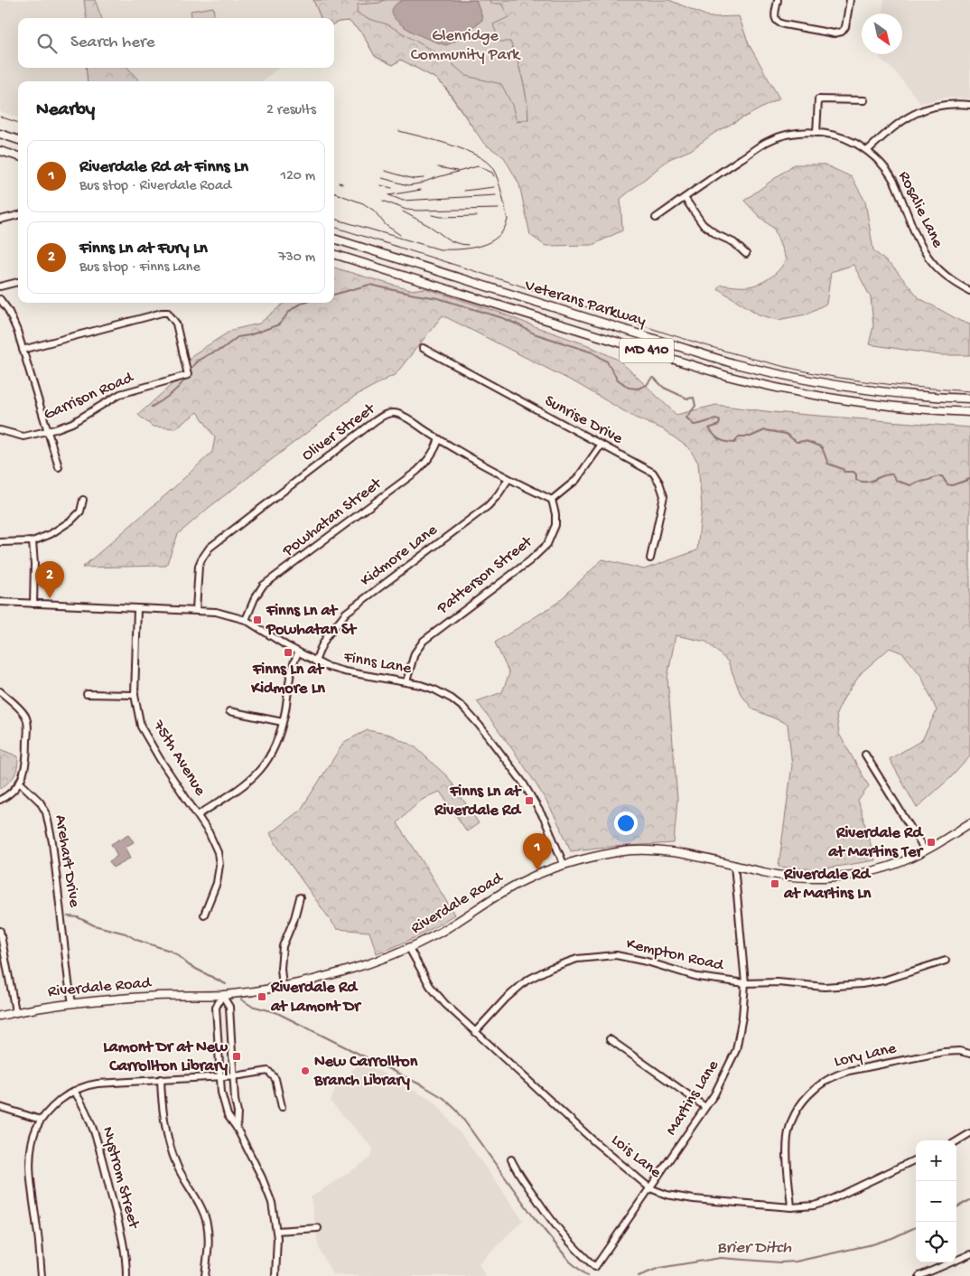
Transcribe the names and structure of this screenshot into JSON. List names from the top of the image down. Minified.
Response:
{"streets":{"main road":["Veterans Parkway","MD 410","Riverdale Road"],"street":["Rosalie Lane","Garrison Road","Sunrise Drive","Oliver Street","Powhatan Street","Kidmore Lane","Patterson Street","Finns Lane","75th Avenue","Arehart Drive","Kempton Road","Lory Lane","Martins Lane","Lois Lane","Nystrom Street"]},"crossings":[["Oliver Street","Powhatan Street"],["Oliver Street","Kidmore Lane"],["Oliver Street","Patterson Street"],["Oliver Street","Finns Lane"],["Powhatan Street","Finns Lane"],["Kidmore Lane","Finns Lane"],["Patterson Street","Finns Lane"],["Finns Lane","75th Avenue"],["Finns Lane","Riverdale Road"],["Arehart Drive","Riverdale Road"],["Riverdale Road","Martins Lane"],["Riverdale Road","Lois Lane"],["Kempton Road","Martins Lane"],["Kempton Road","Lois Lane"],["Lory Lane","Lois Lane"],["Martins Lane","Lois Lane"]],"water":["Brier Ditch"],"parks":["Glenridge Community Park"],"places":{"transit":["Finns Ln at Powhatan St","Finns Ln at Kidmore Ln","Finns Ln at Riverdale Rd","Riverdale Rd at Martins Ter","Riverdale Rd at Martins Ln","Riverdale Rd at Lamont Dr","Lamont Dr at New Carrollton Library"],"other":["New Carrollton Branch Library"]},"north":"bottom right","page":{"search":"Search here","heading":["Nearby","2 results"],"list":[{"mark":"1","name":"Riverdale Rd at Finns Ln","note":"Bus stop · Riverdale Road","value":"120 m"},{"mark":"2","name":"Finns Ln at Fury Ln","note":"Bus stop · Finns Lane","value":"730 m"}],"pins":["2","1"],"map_buttons":["+","−"]}}
